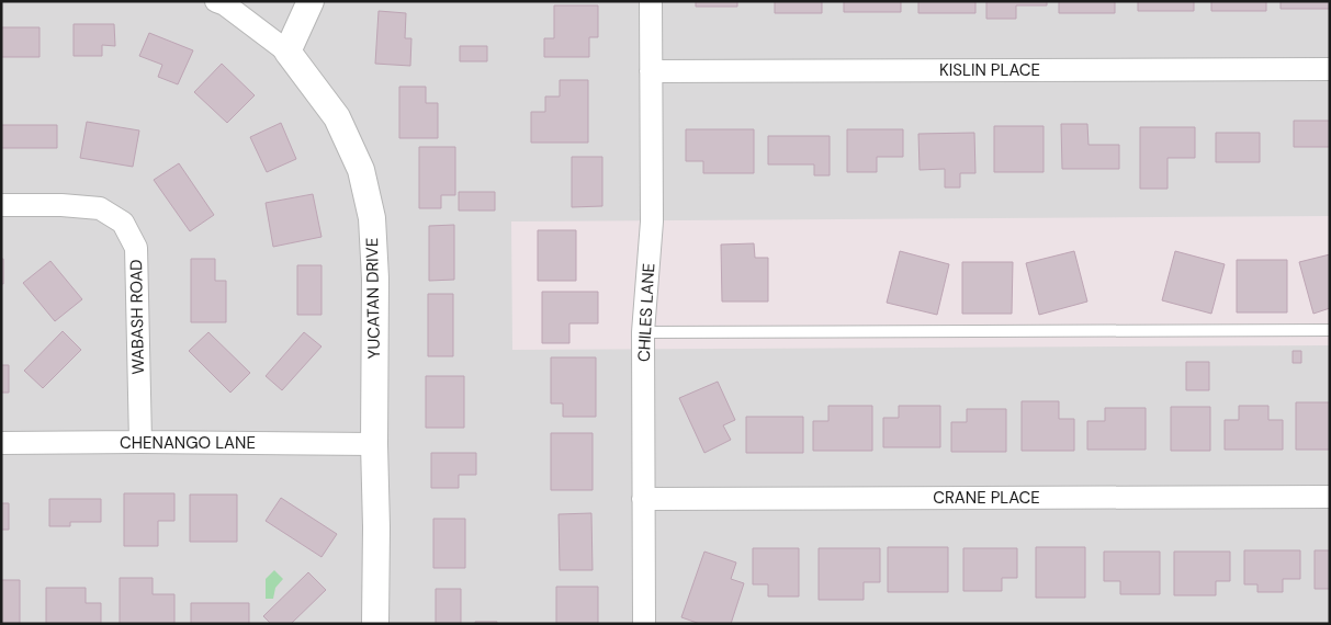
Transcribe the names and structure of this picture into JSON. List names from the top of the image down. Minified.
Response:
{"streets":{"street":["KISLIN PLACE","YUCATAN DRIVE","CHILES LANE","WABASH ROAD","CHENANGO LANE","CRANE PLACE"]},"crossings":[["KISLIN PLACE","CHILES LANE"],["YUCATAN DRIVE","CHENANGO LANE"],["CHILES LANE","CRANE PLACE"],["WABASH ROAD","CHENANGO LANE"]]}
